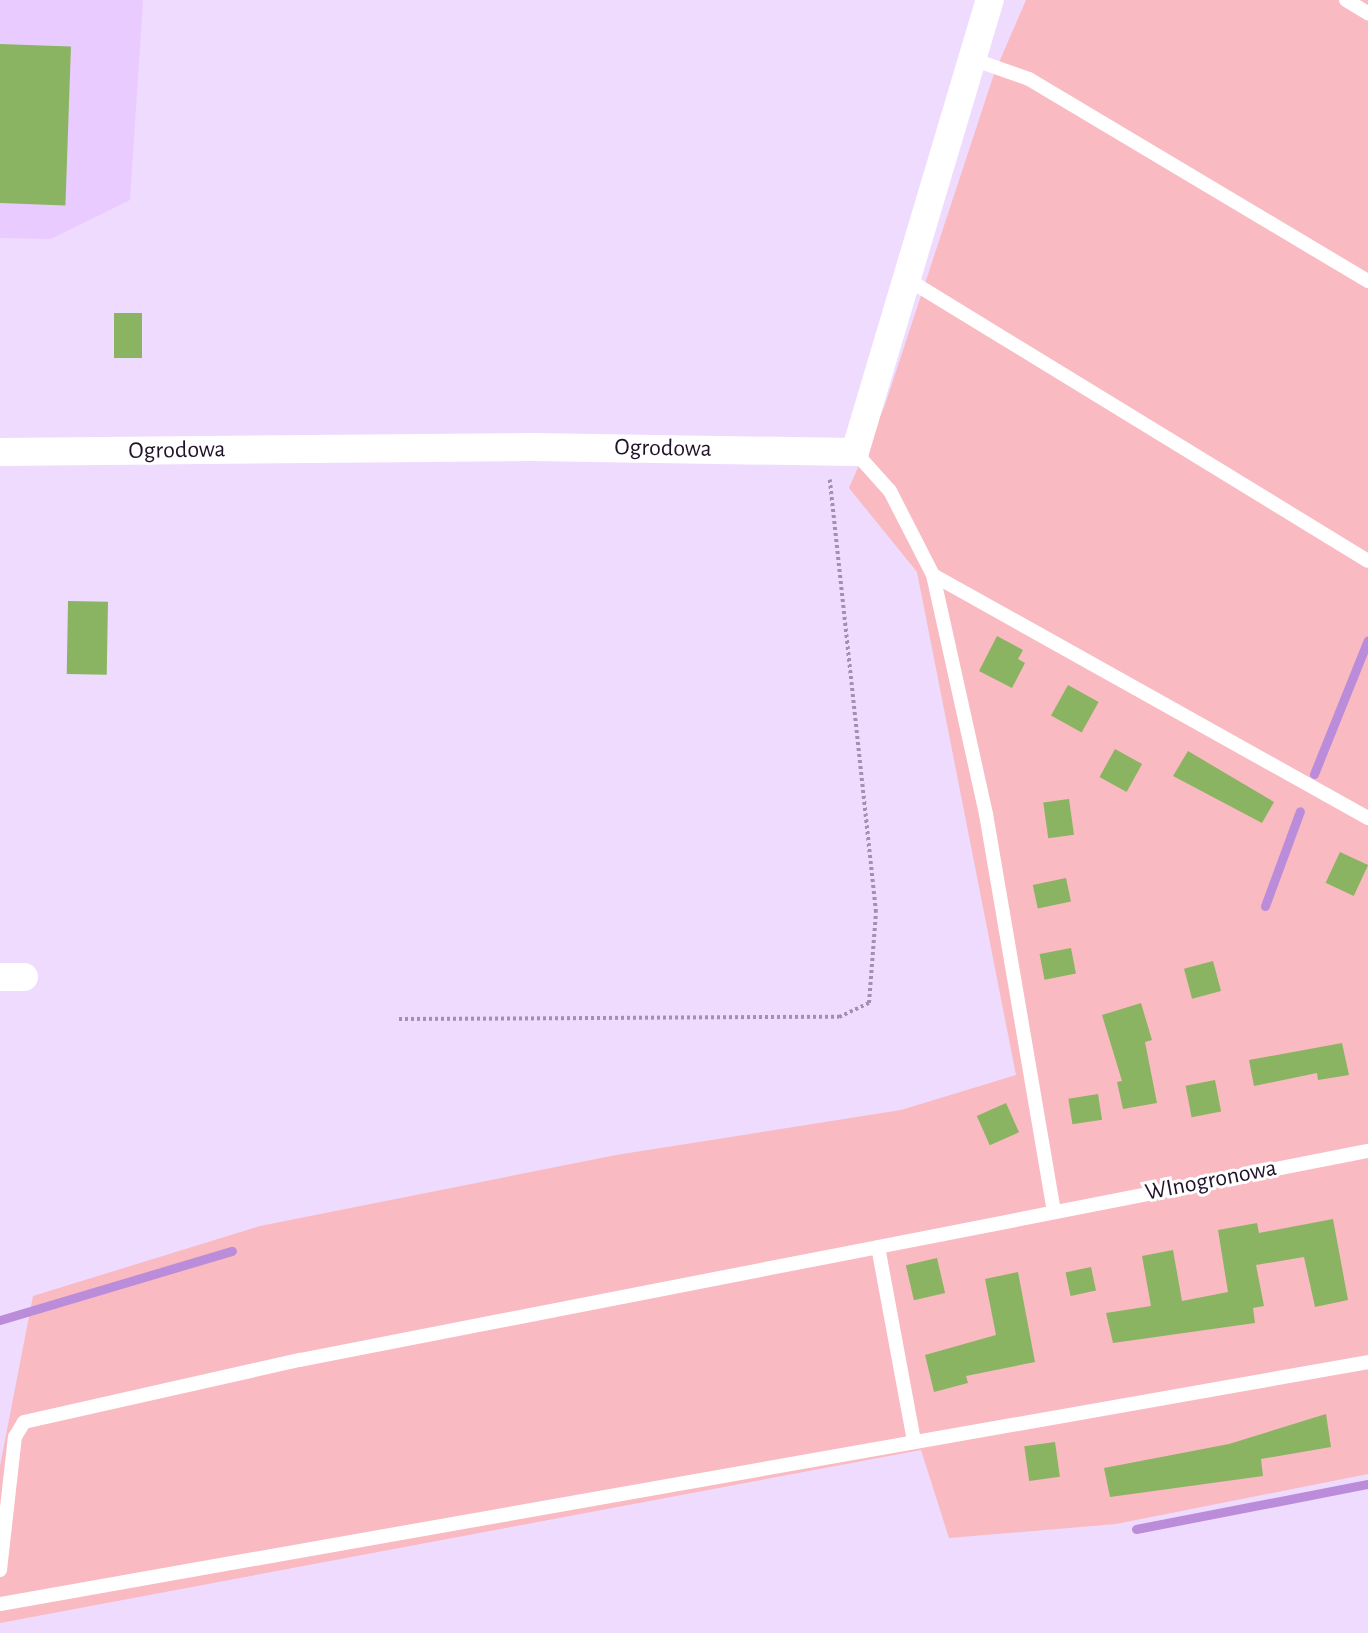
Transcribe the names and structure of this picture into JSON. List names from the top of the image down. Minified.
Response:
{"streets":{"street":["Ogrodowa"],"lane":["WInogronowa"]}}
